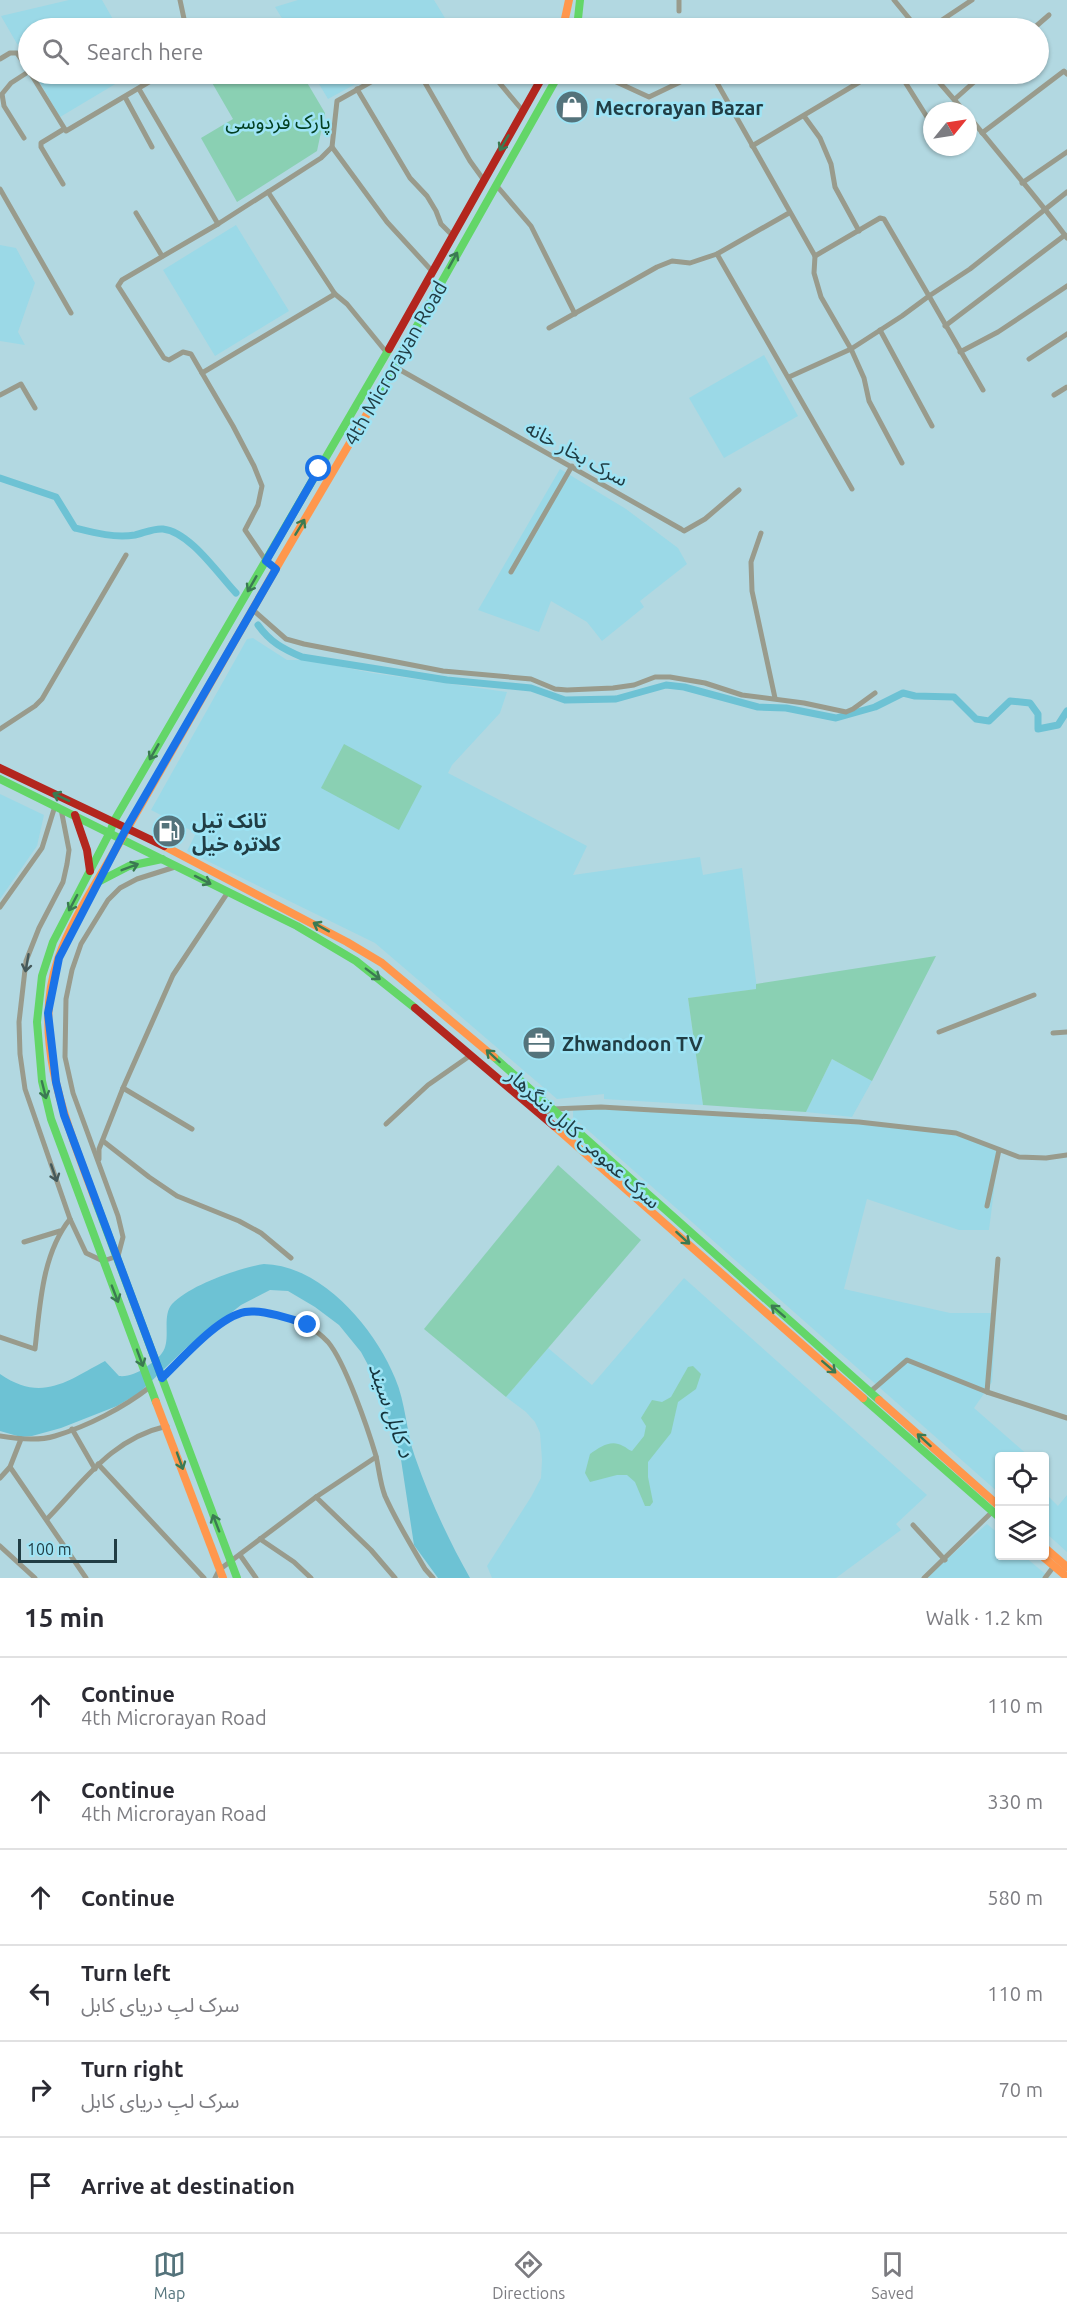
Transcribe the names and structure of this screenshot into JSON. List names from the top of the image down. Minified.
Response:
{"streets":{"main road":["4th Microrayan Road","سرک عمومی کابل ننگرهار"],"street":["سرک بخار خانه"]},"crossings":[["4th Microrayan Road","سرک بخار خانه"],["4th Microrayan Road","سرک عمومی کابل ننگرهار"]],"water":["د کابل سيند"],"parks":["پارک فردوسی"],"places":{"shop":["Mecrorayan Bazar"],"fuel station":["تانک تیل کلاتره خیل"],"office":["Zhwandoon TV"]},"scale_bar":"100 m","north":"top right","page":{"search":"Search here","scale":"100 m","heading":["15 min","Walk · 1.2 km"],"list":[["Continue","4th Microrayan Road","110 m"],["Continue","4th Microrayan Road","330 m"],["Continue","580 m"],["Turn left","سرک لبِ دریای کابل","110 m"],["Turn right","سرک لبِ دریای کابل","70 m"],"Arrive at destination"],"nav":["Map","Directions","Saved"]}}
